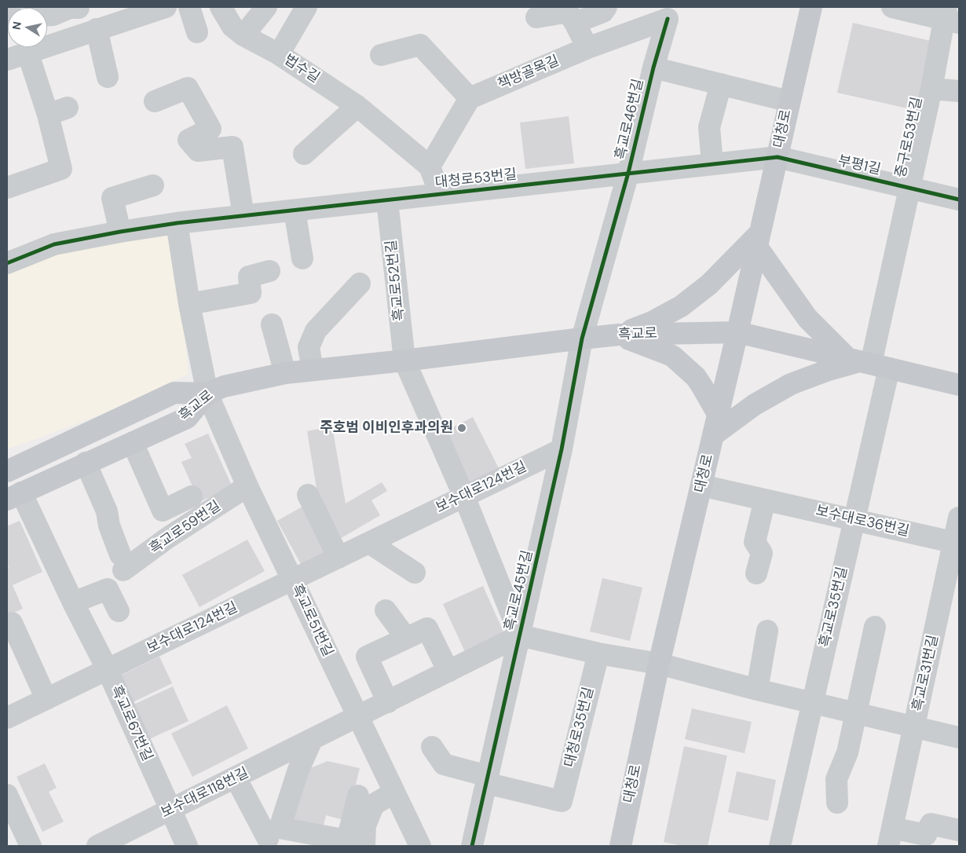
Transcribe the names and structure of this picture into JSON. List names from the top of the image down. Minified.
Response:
{"streets":{"main road":["대청로","흑교로"],"street":["법수길","책방골목길","흑교로46번길","중구로53번길","부평1길","대청로53번길","흑교로52번길","보수대로124번길","보수대로36번길","흑교로59번길","흑교로45번길","흑교로35번길","흑교로51번길","흑교로31번길","흑교로67번길","대청로35번길","보수대로118번길"]},"crossings":[["법수길","대청로53번길"],["책방골목길","흑교로46번길"],["흑교로46번길","대청로"],["흑교로46번길","대청로53번길"],["흑교로46번길","흑교로"],["흑교로46번길","흑교로45번길"],["대청로","부평1길"],["대청로","대청로53번길"],["대청로","흑교로"],["대청로","보수대로36번길"],["중구로53번길","부평1길"],["중구로53번길","흑교로"],["중구로53번길","흑교로35번길"],["부평1길","대청로53번길"],["대청로53번길","흑교로52번길"],["대청로53번길","흑교로51번길"],["흑교로52번길","흑교로"],["흑교로","흑교로59번길"],["흑교로","흑교로45번길"],["흑교로","흑교로35번길"],["흑교로","흑교로51번길"],["흑교로","흑교로67번길"],["보수대로124번길","흑교로45번길"],["보수대로124번길","흑교로51번길"],["보수대로124번길","흑교로67번길"],["보수대로36번길","흑교로35번길"],["보수대로36번길","흑교로31번길"],["흑교로59번길","흑교로51번길"],["흑교로45번길","대청로35번길"],["흑교로45번길","보수대로118번길"],["흑교로51번길","보수대로118번길"],["흑교로67번길","보수대로118번길"]],"places":["주호범 이비인후과의원"],"north":"left"}
